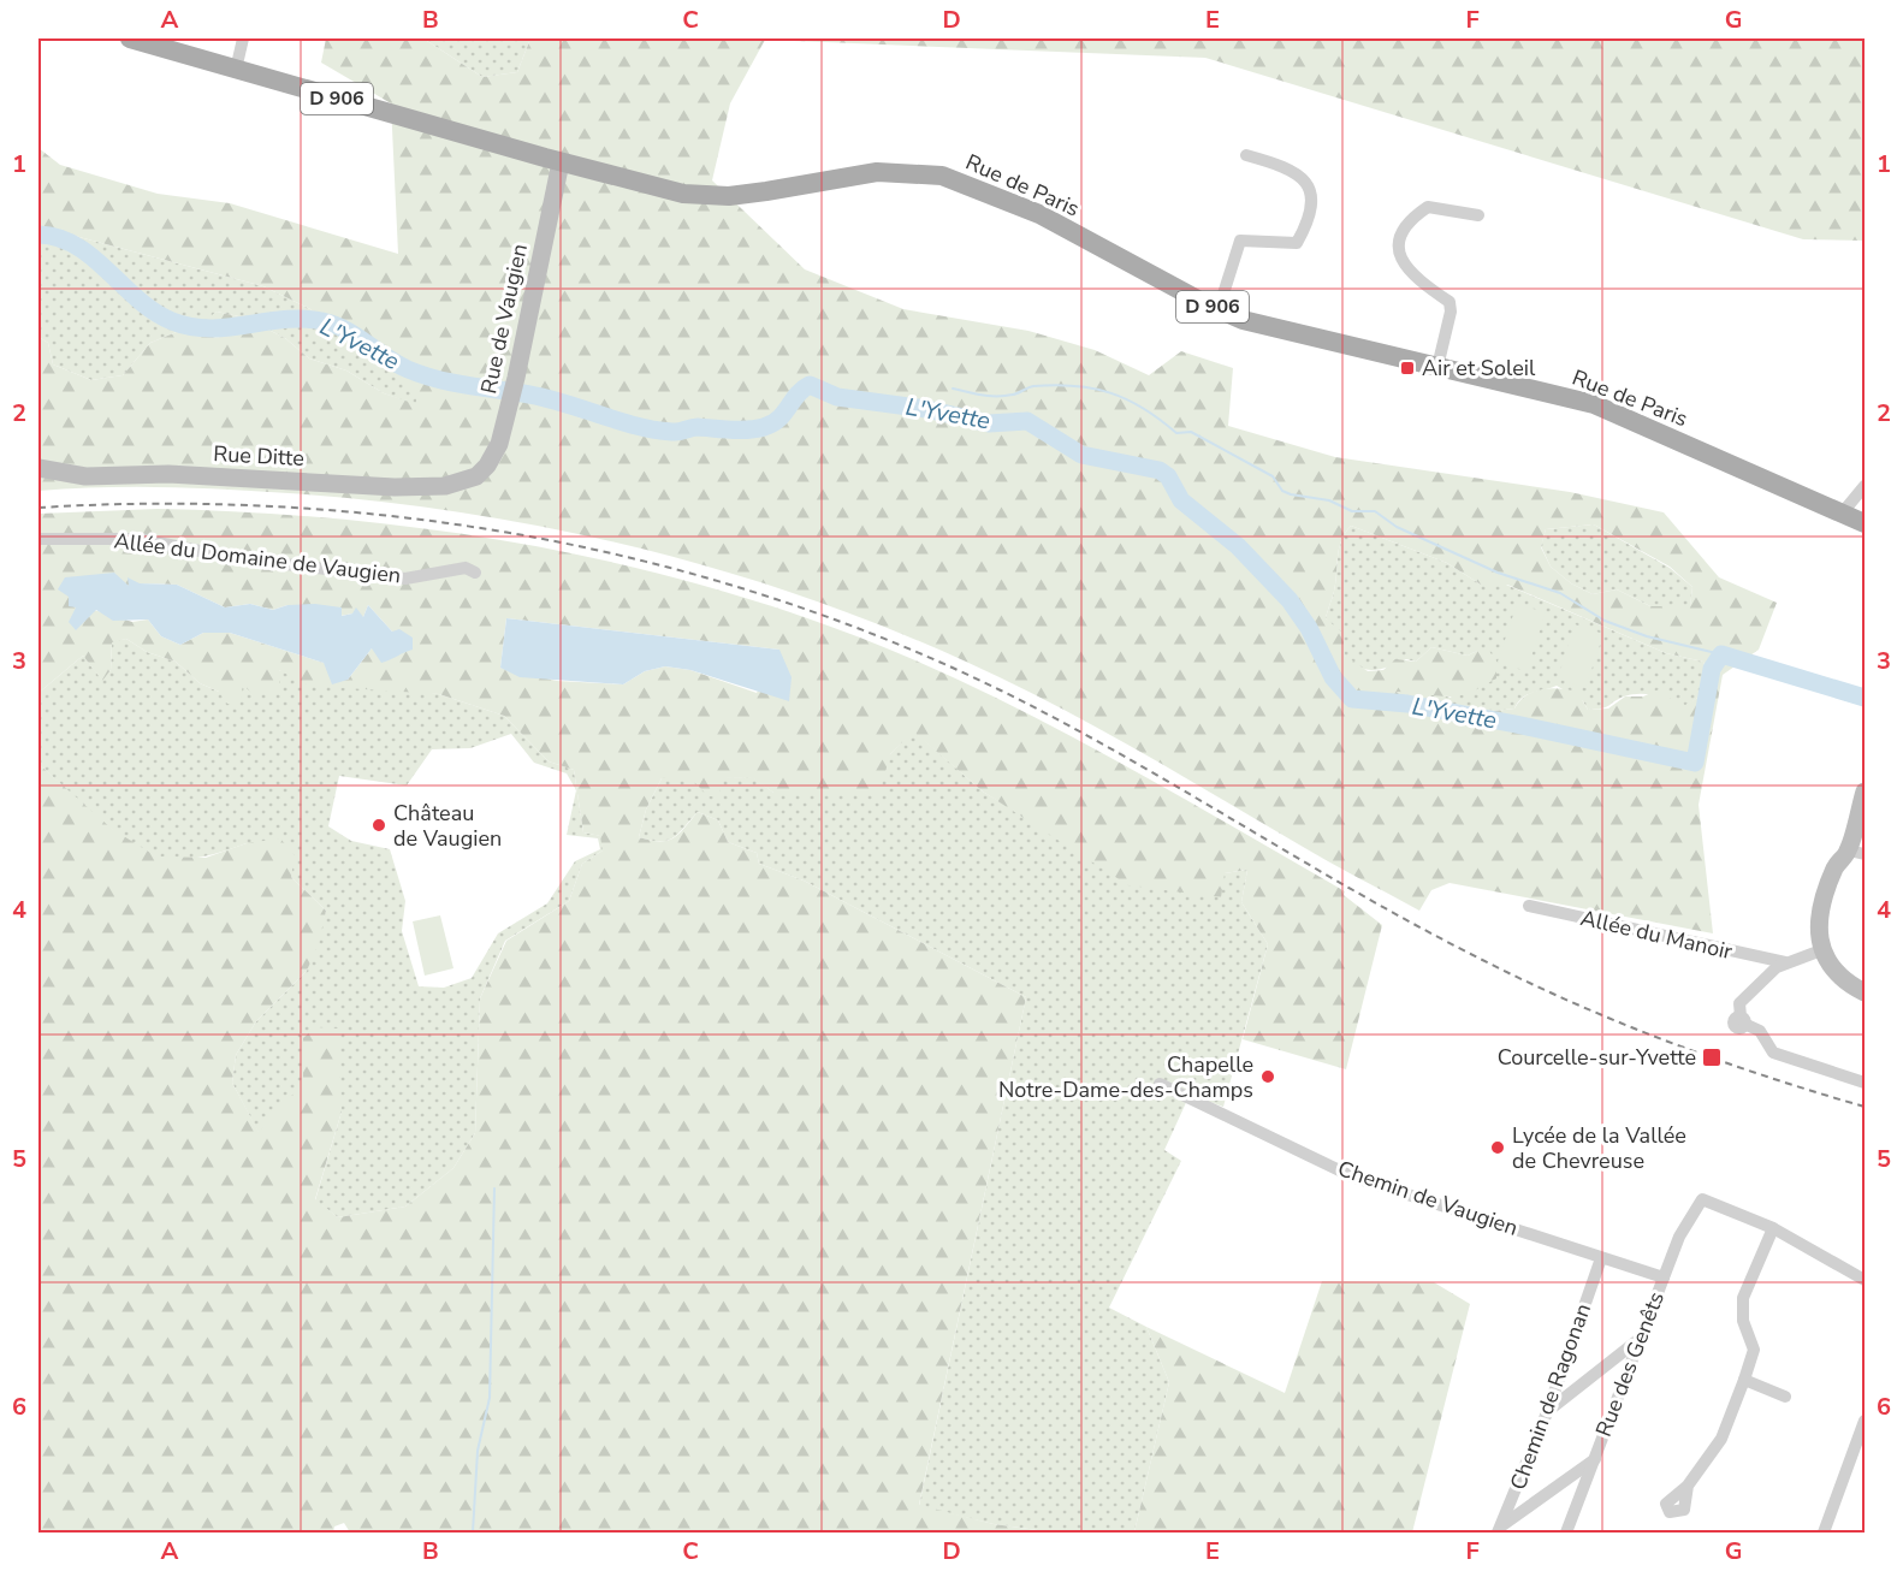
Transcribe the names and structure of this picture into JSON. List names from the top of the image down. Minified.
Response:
{"streets":{"main road":["D 906","Rue de Paris"],"street":["Rue de Vaugien","Rue Ditte","Allée du Domaine de Vaugien","Allée du Manoir","Chemin de Vaugien","Rue des Genêts","Chemin de Ragonan"]},"crossings":[["Rue de Paris","Rue de Vaugien"],["Rue de Vaugien","Rue Ditte"],["Chemin de Vaugien","Rue des Genêts"],["Chemin de Vaugien","Chemin de Ragonan"]],"water":["L'Yvette"],"places":{"transit":["Air et Soleil","Courcelle-sur-Yvette"],"other":["Château de Vaugien","Chapelle Notre-Dame-des-Champs","Lycée de la Vallée de Chevreuse"]},"grid":{"columns":["A","B","C","D","E","F","G"],"rows":["1","2","3","4","5","6"]}}
